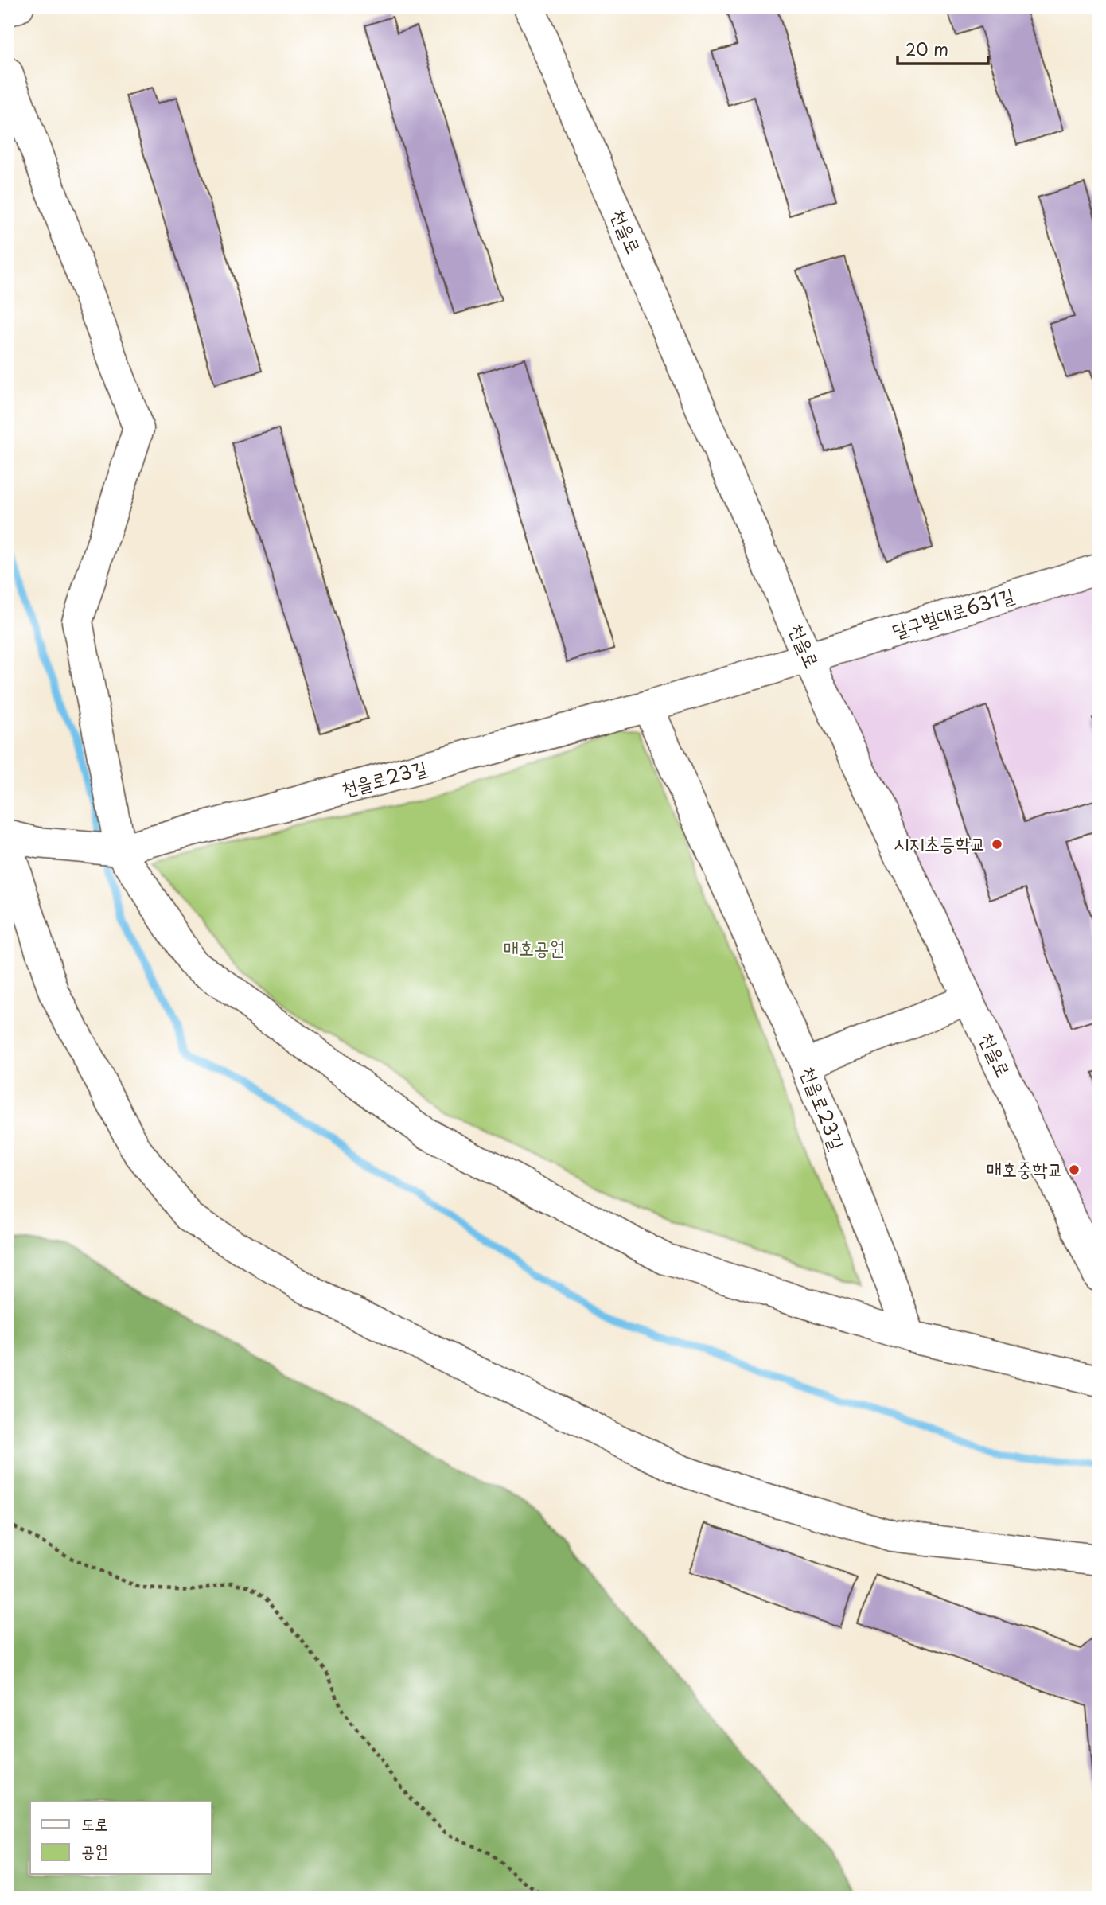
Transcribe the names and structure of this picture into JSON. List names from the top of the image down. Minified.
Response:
{"streets":{"street":["천을로","달구벌대로631길","천을로23길"]},"crossings":[["천을로","달구벌대로631길"],["천을로","천을로23길"],["달구벌대로631길","천을로23길"]],"parks":["매호공원"],"places":["시지초등학교","매호중학교"],"legend":["도로","공원"],"scale_bar":"20 m"}
